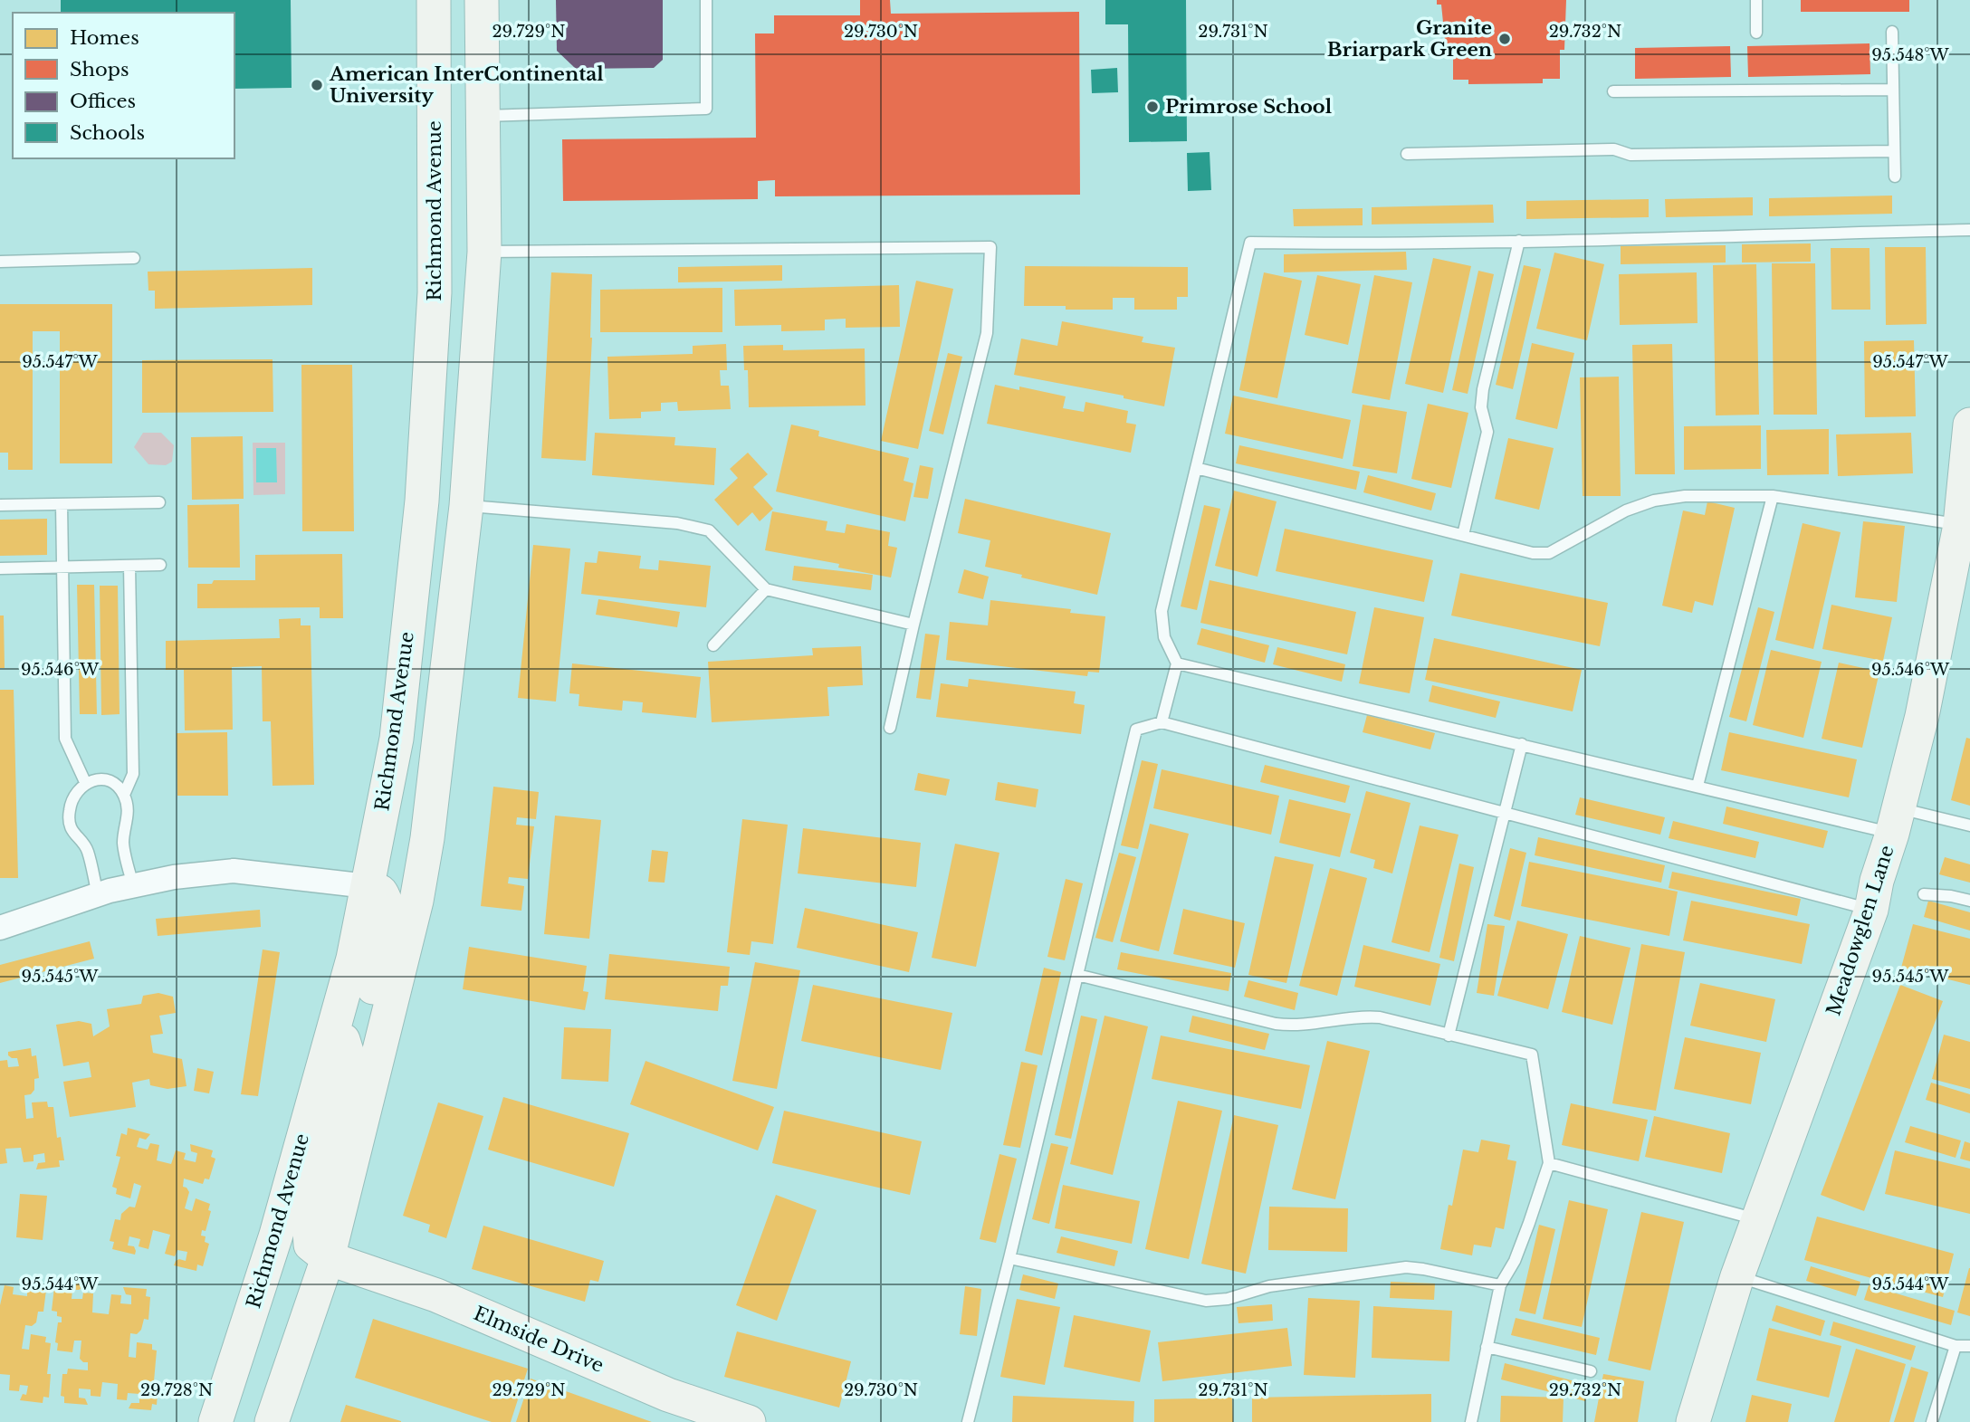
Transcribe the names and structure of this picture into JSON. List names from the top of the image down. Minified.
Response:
{"streets":{"main road":["Richmond Avenue","Meadowglen Lane","Elmside Drive"]},"places":["Granite Briarpark Green","American InterContinental University","Primrose School"],"legend":["Homes","Shops","Offices","Schools"],"coordinates":["29.729°N","29.730°N","29.731°N","29.732°N","95.548°W","95.547°W","95.546°W","95.545°W","95.544°W","29.728°N"]}
